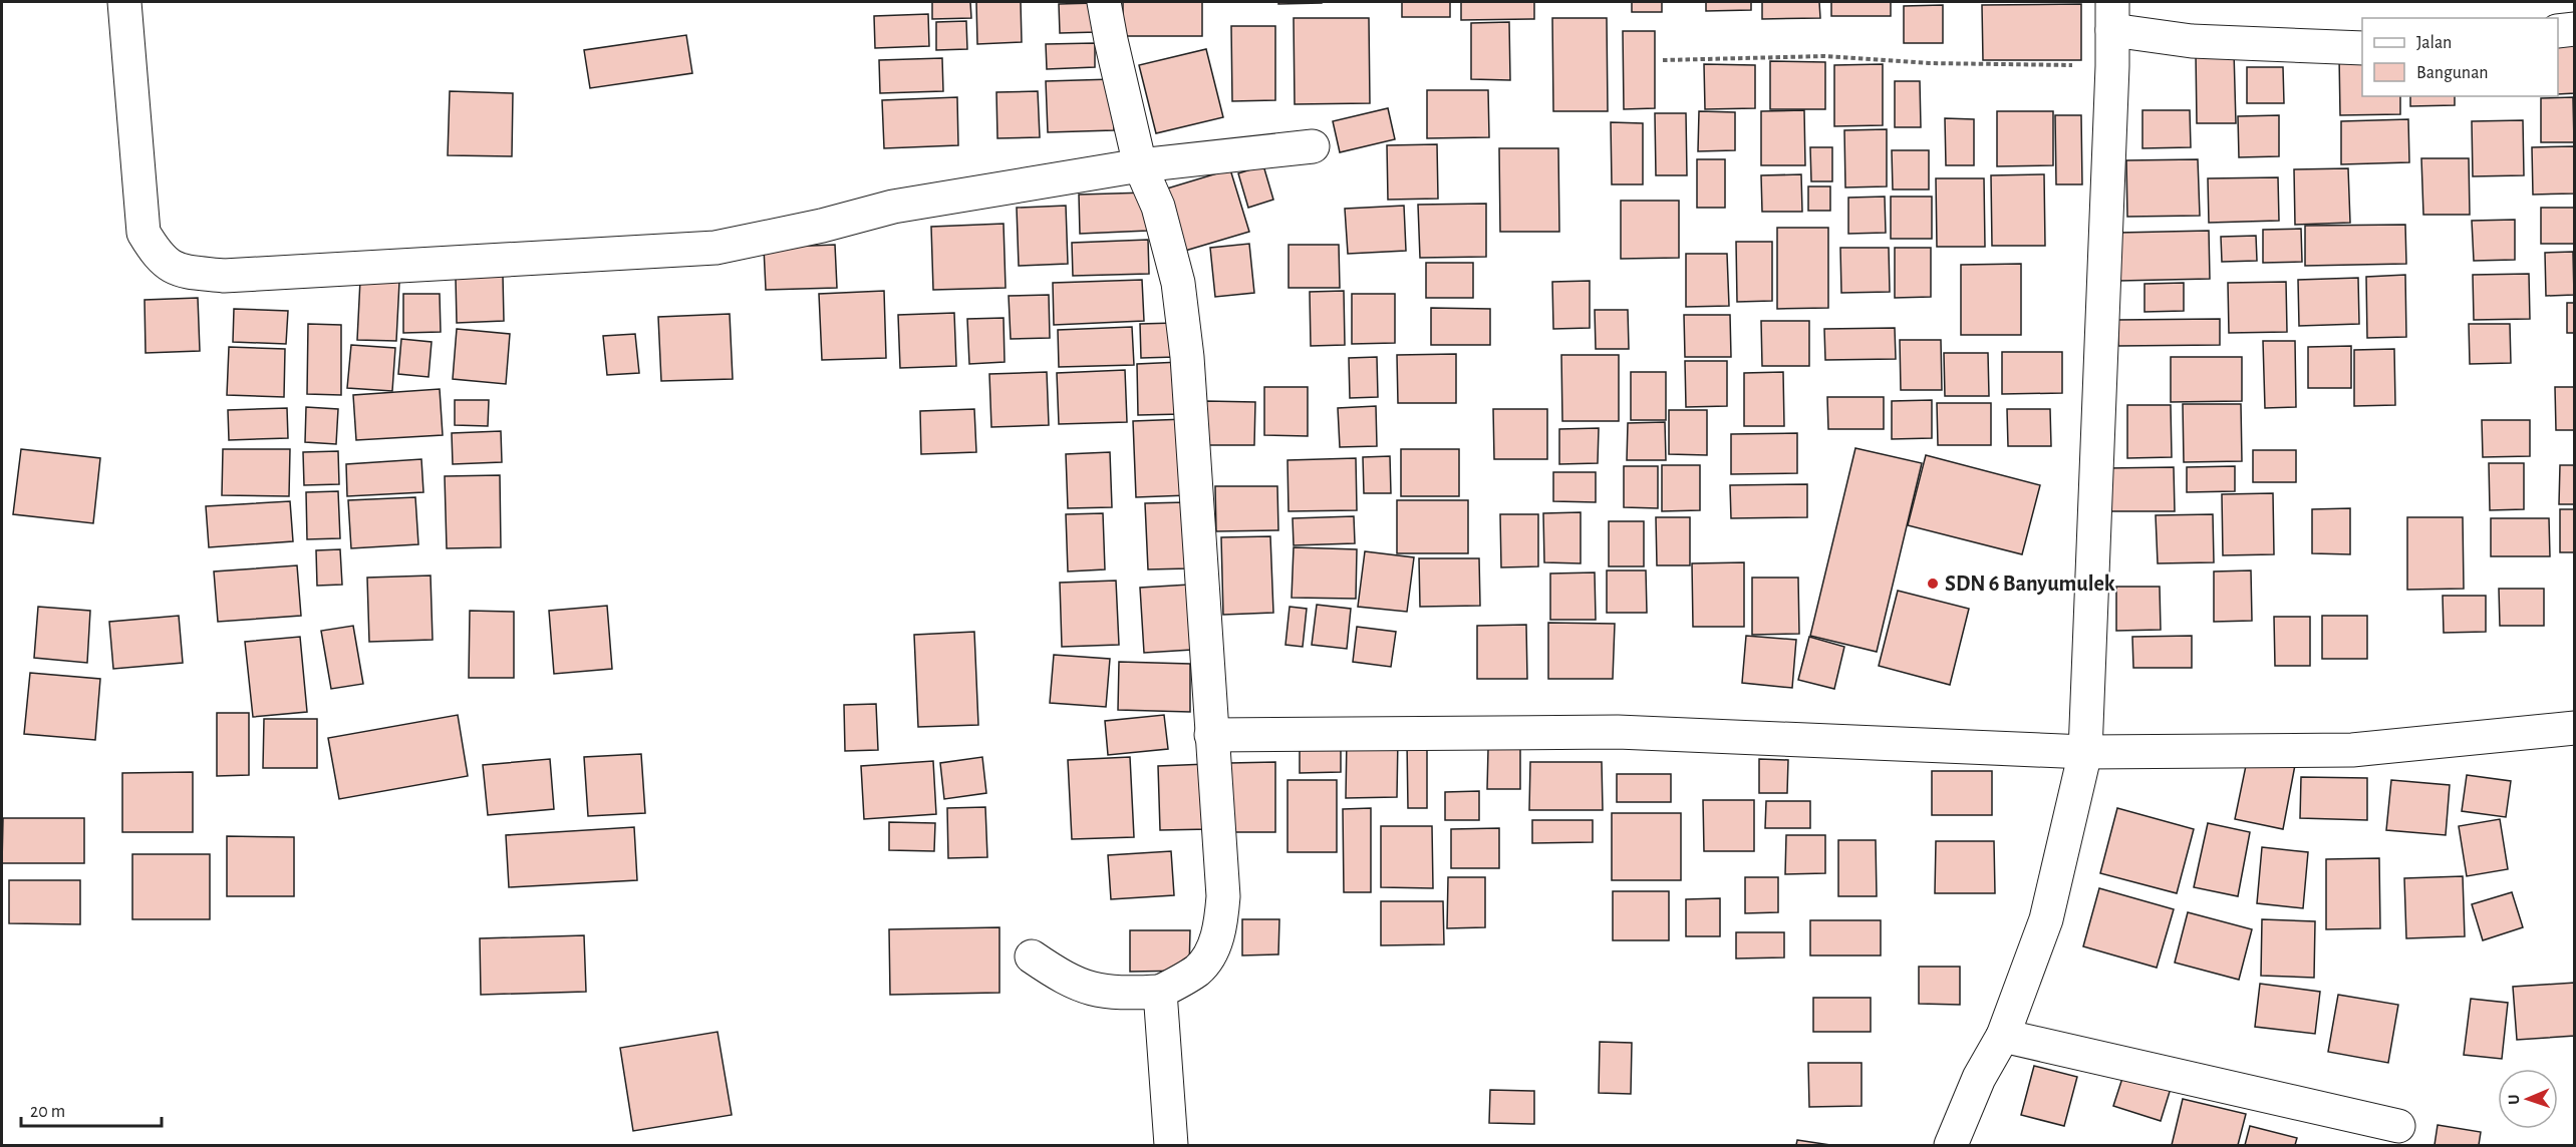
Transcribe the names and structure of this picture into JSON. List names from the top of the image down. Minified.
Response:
{"places":["SDN 6 Banyumulek"],"legend":["Jalan","Bangunan"],"scale_bar":"20 m","north":"left"}
